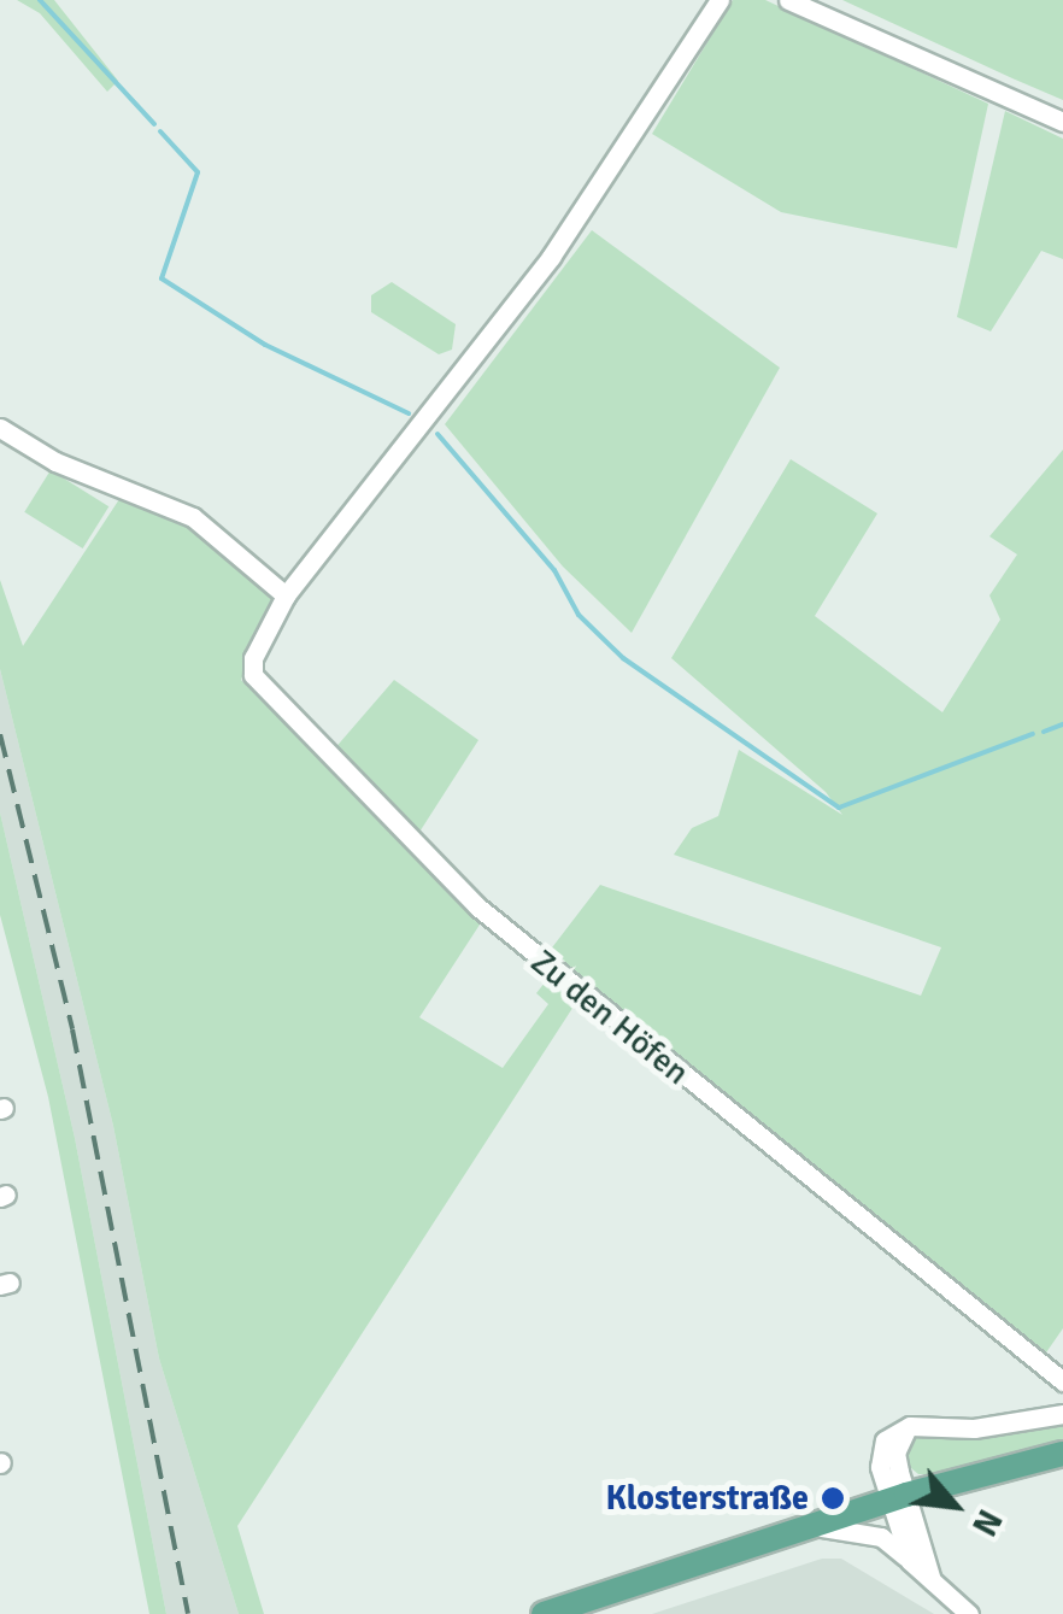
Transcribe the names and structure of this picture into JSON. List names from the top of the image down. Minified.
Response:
{"streets":{"street":["Zu den Höfen"]},"places":["Klosterstraße"],"north":"bottom right"}
